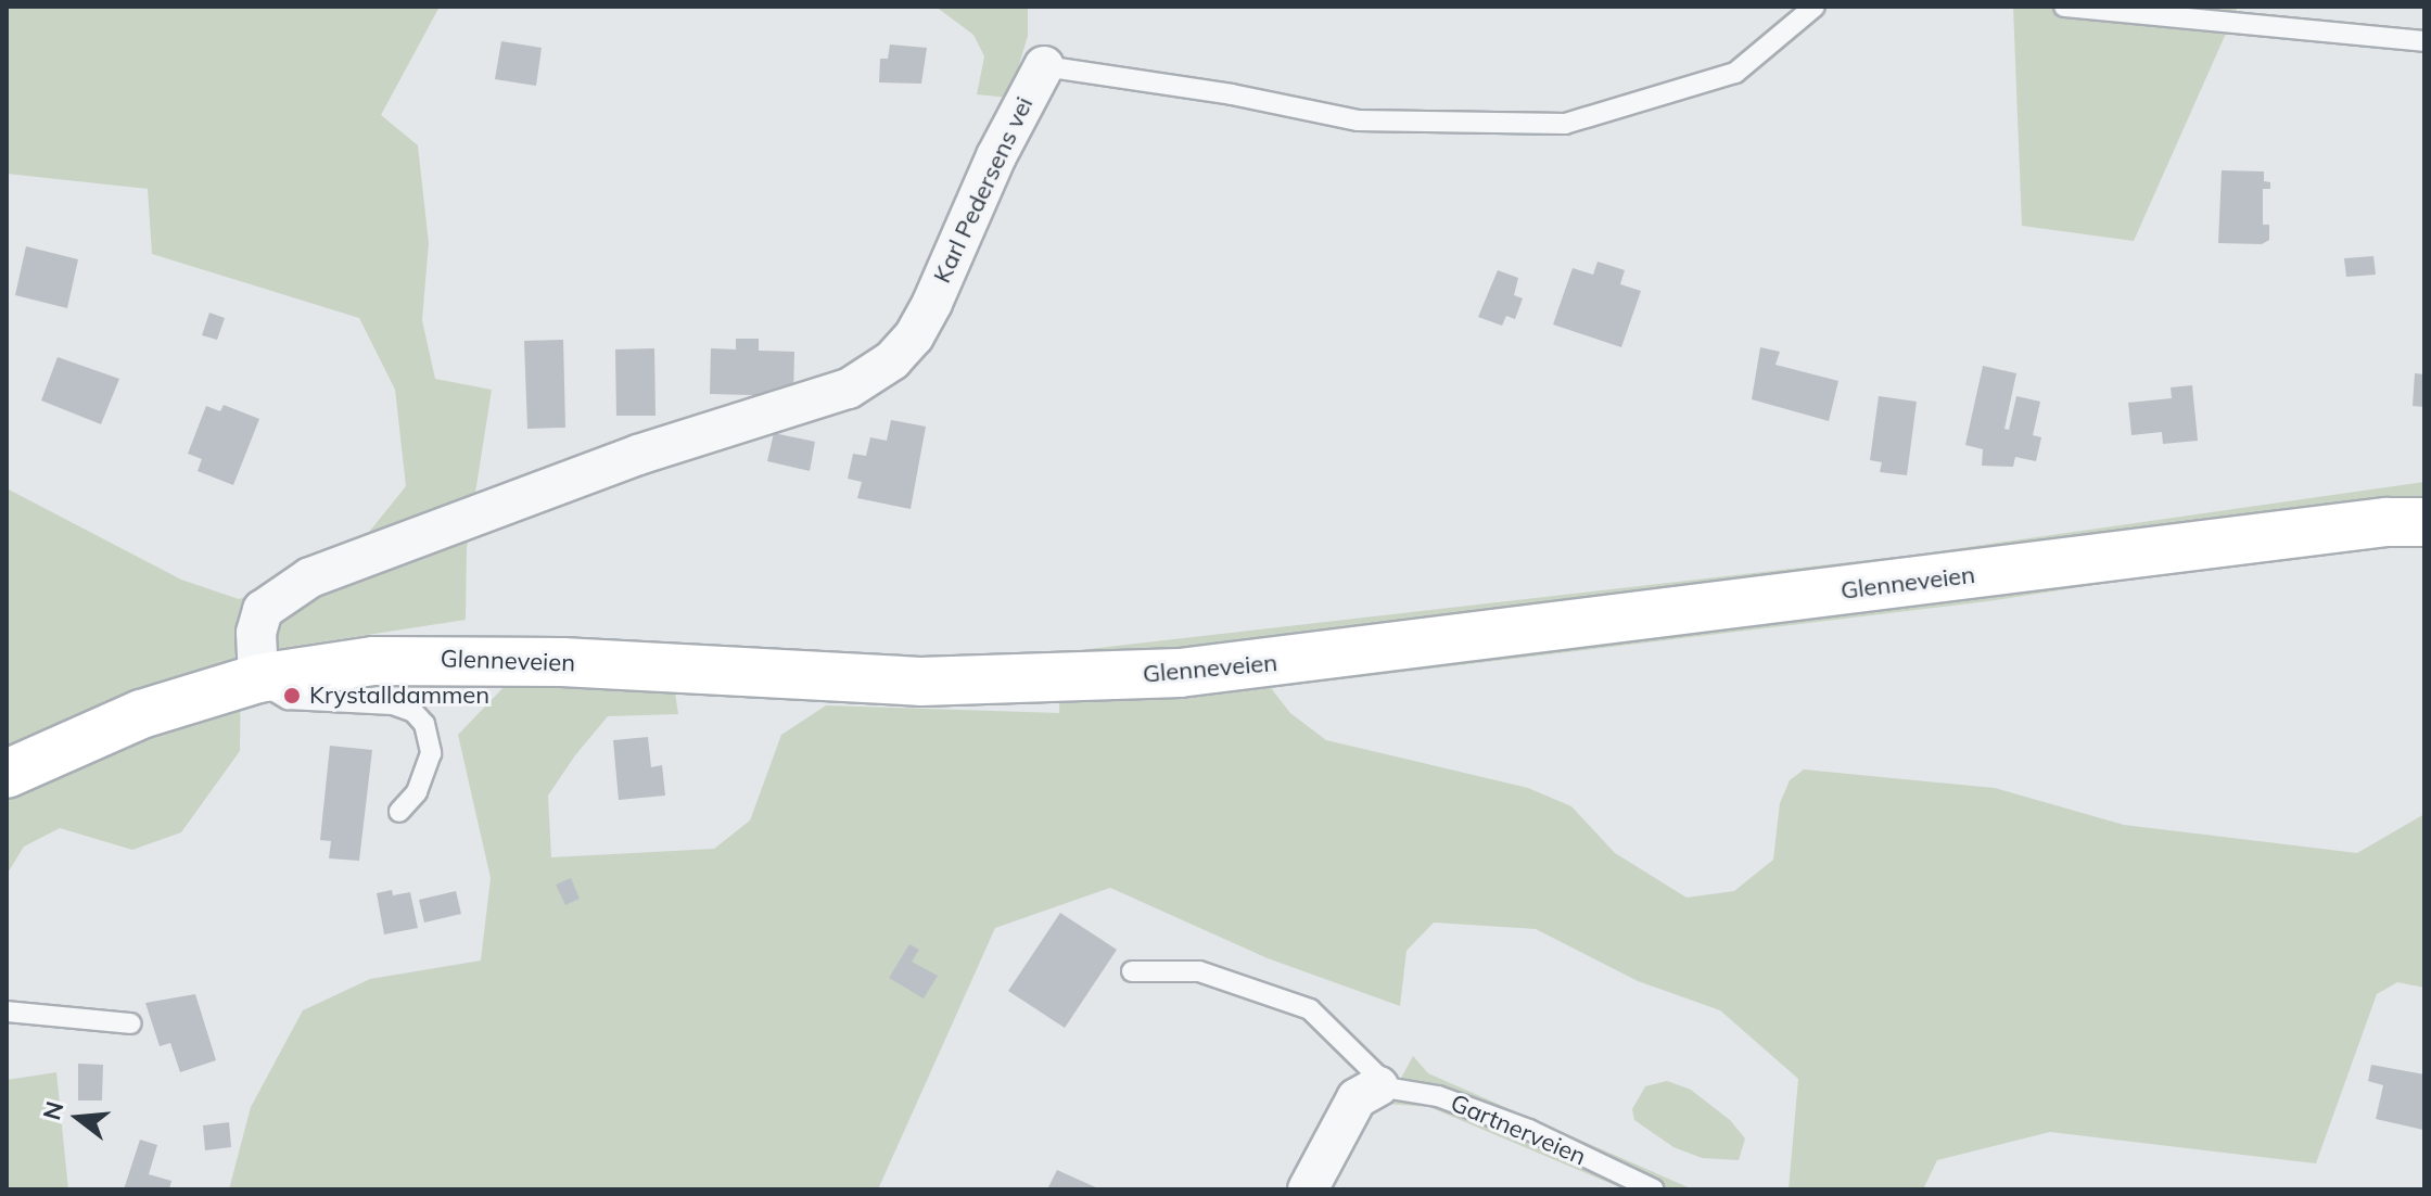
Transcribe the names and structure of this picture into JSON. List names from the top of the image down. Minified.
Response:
{"streets":{"main road":["Glenneveien"],"street":["Karl Pedersens vei"],"lane":["Gartnerveien"]},"crossings":[["Karl Pedersens vei","Glenneveien"]],"places":["Krystalldammen"],"north":"left"}
